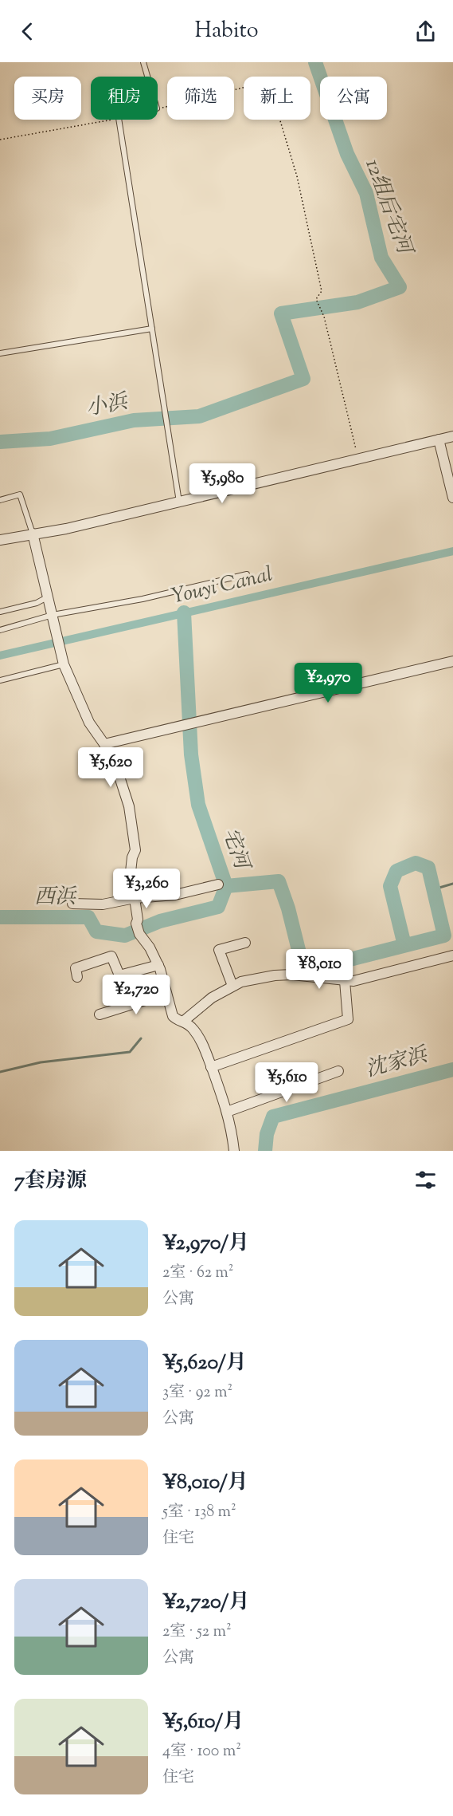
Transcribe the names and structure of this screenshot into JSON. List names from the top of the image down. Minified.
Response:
{"water":["12组后宅河","小浜","Youyi Canal","宅河","西浜","沈家浜"],"page":{"header":"Habito","chip":["买房","租房","筛选","新上","公寓"],"price":["¥5,980","¥2,970","¥5,620","¥3,260","¥8,010","¥2,720","¥5,610"],"heading":"7套房源","list":[{"name":"¥2,970/月","note":"2室 · 62 m² · 公寓"},{"name":"¥5,620/月","note":"3室 · 92 m² · 公寓"},{"name":"¥8,010/月","note":"5室 · 138 m² · 住宅"},{"name":"¥2,720/月","note":"2室 · 52 m² · 公寓"},{"name":"¥5,610/月","note":"4室 · 100 m² · 住宅"}]}}
